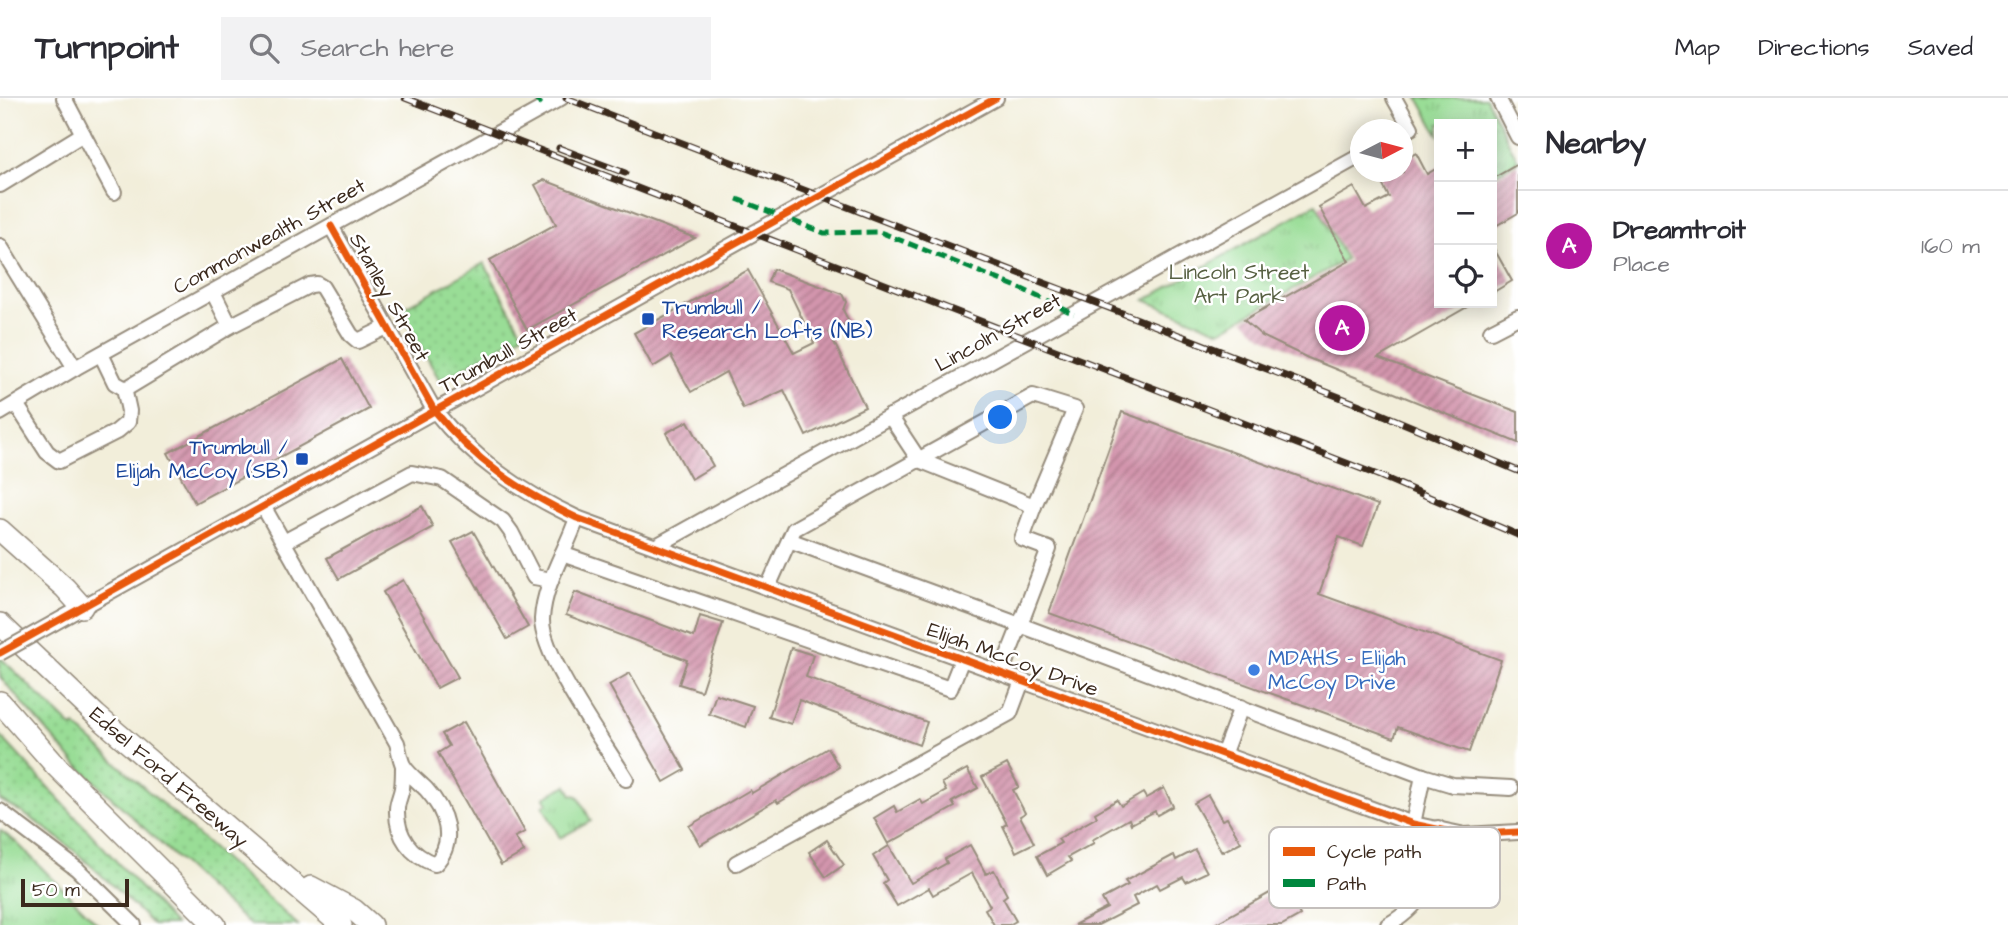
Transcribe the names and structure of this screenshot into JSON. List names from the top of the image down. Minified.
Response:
{"streets":{"highway":["Edsel Ford Freeway"],"street":["Commonwealth Street","Stanley Street","Lincoln Street","Trumbull Street","Elijah McCoy Drive"]},"crossings":[["Commonwealth Street","Stanley Street"],["Stanley Street","Trumbull Street"],["Stanley Street","Elijah McCoy Drive"],["Lincoln Street","Elijah McCoy Drive"]],"parks":["Lincoln Street Art Park"],"places":{"transit":["Trumbull / Research Lofts (NB)","Trumbull / Elijah McCoy (SB)"],"other":["MDAHS - Elijah McCoy Drive"]},"legend":["Cycle path","Path"],"scale_bar":"50 m","north":"right","page":{"header":"Turnpoint","search":"Search here","nav":["Map","Directions","Saved"],"heading":"Nearby","map_buttons":["+","−"],"list":[{"mark":"A","name":"Dreamtroit","note":"Place","value":"160 m"}],"pins":"A","scale":"50 m"}}
